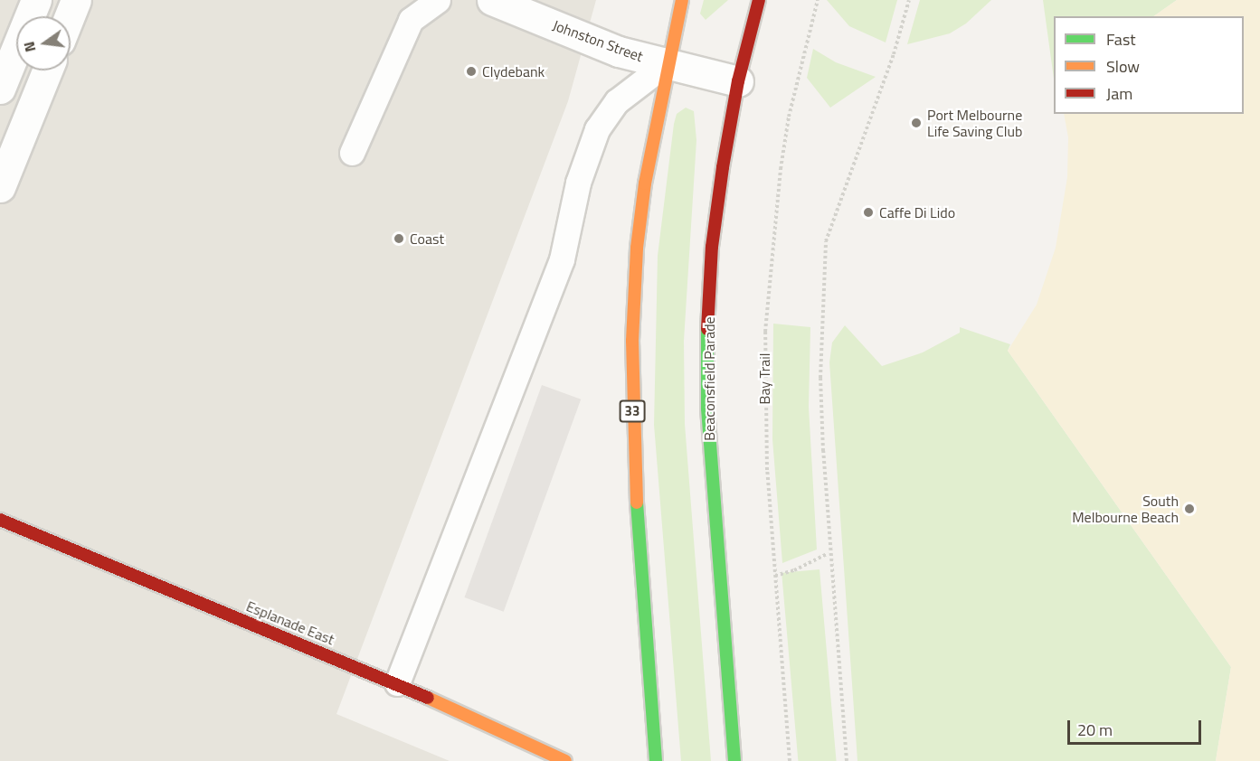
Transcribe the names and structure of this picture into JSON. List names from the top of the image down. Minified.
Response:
{"streets":{"main road":["Beaconsfield Parade","33","Esplanade East"],"street":["Johnston Street"],"path":["Bay Trail"]},"crossings":[["Johnston Street","Beaconsfield Parade"],["Johnston Street","33"]],"places":["Clydebank","Port Melbourne Life Saving Club","Caffe Di Lido","Coast","South Melbourne Beach"],"legend":["Fast","Slow","Jam"],"scale_bar":"20 m","north":"left"}
